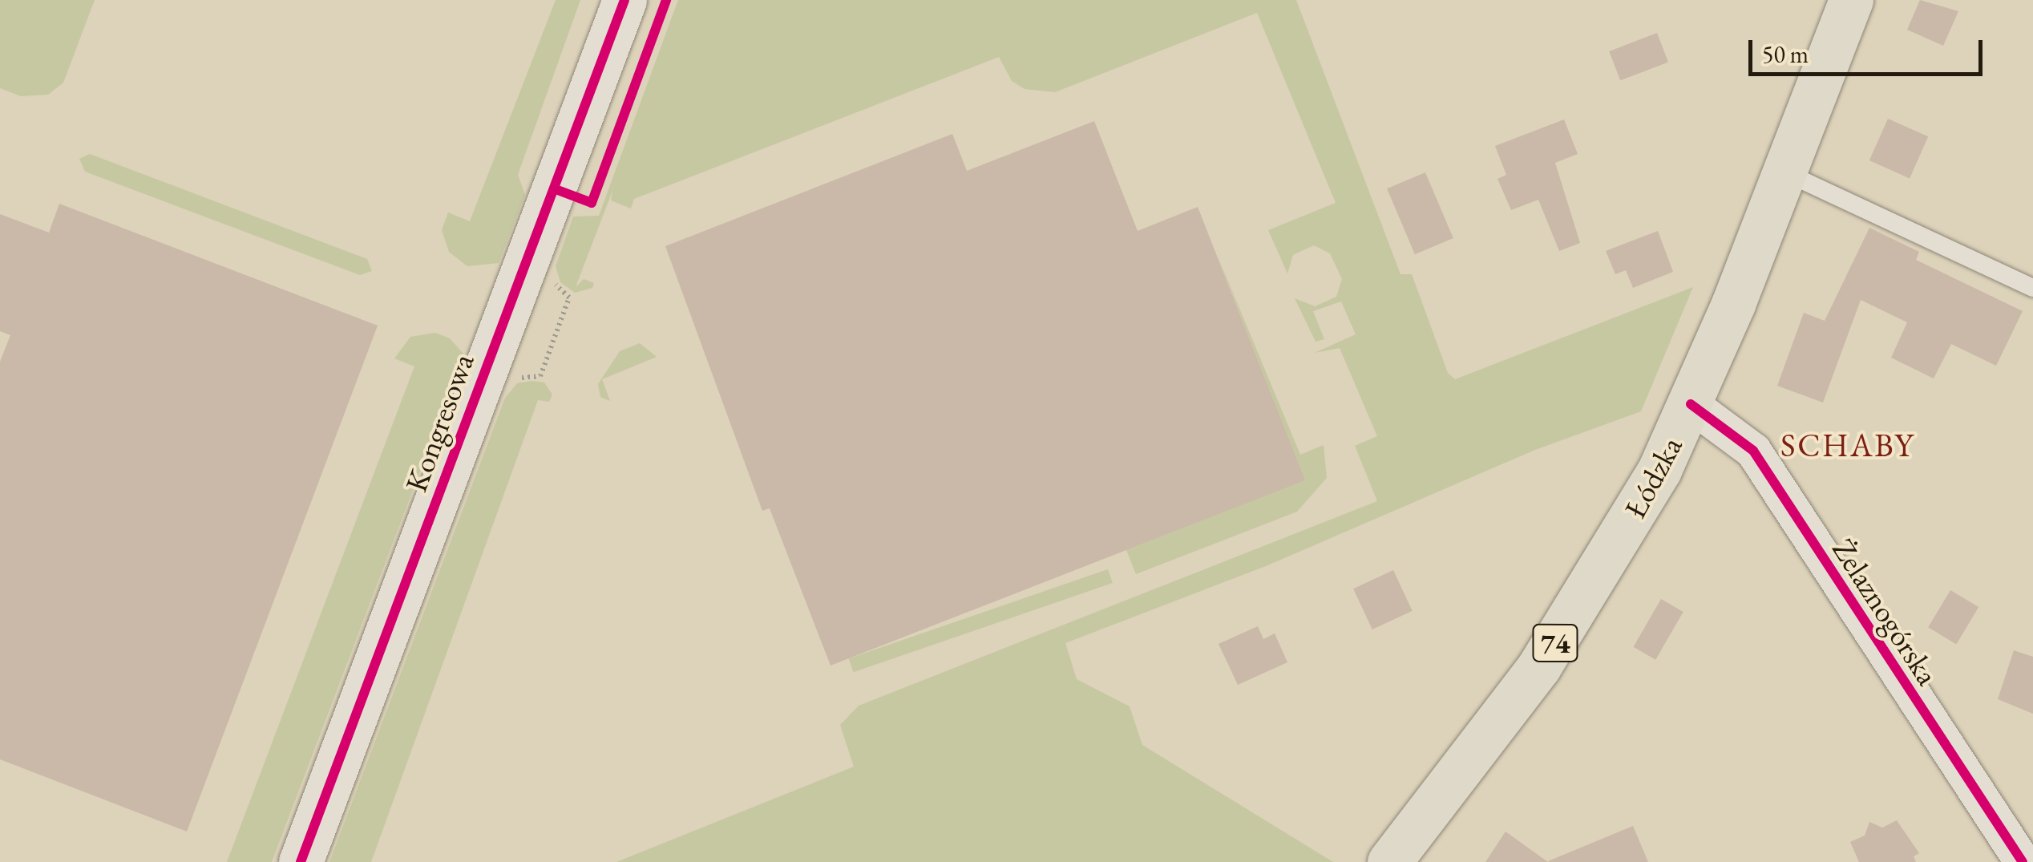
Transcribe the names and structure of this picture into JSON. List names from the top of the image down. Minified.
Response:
{"streets":{"main road":["Łódzka","74"],"street":["Kongresowa","Żelaznogórska"]},"crossings":[["Łódzka","Żelaznogórska"]],"districts":["SCHABY"],"scale_bar":"50 m"}
